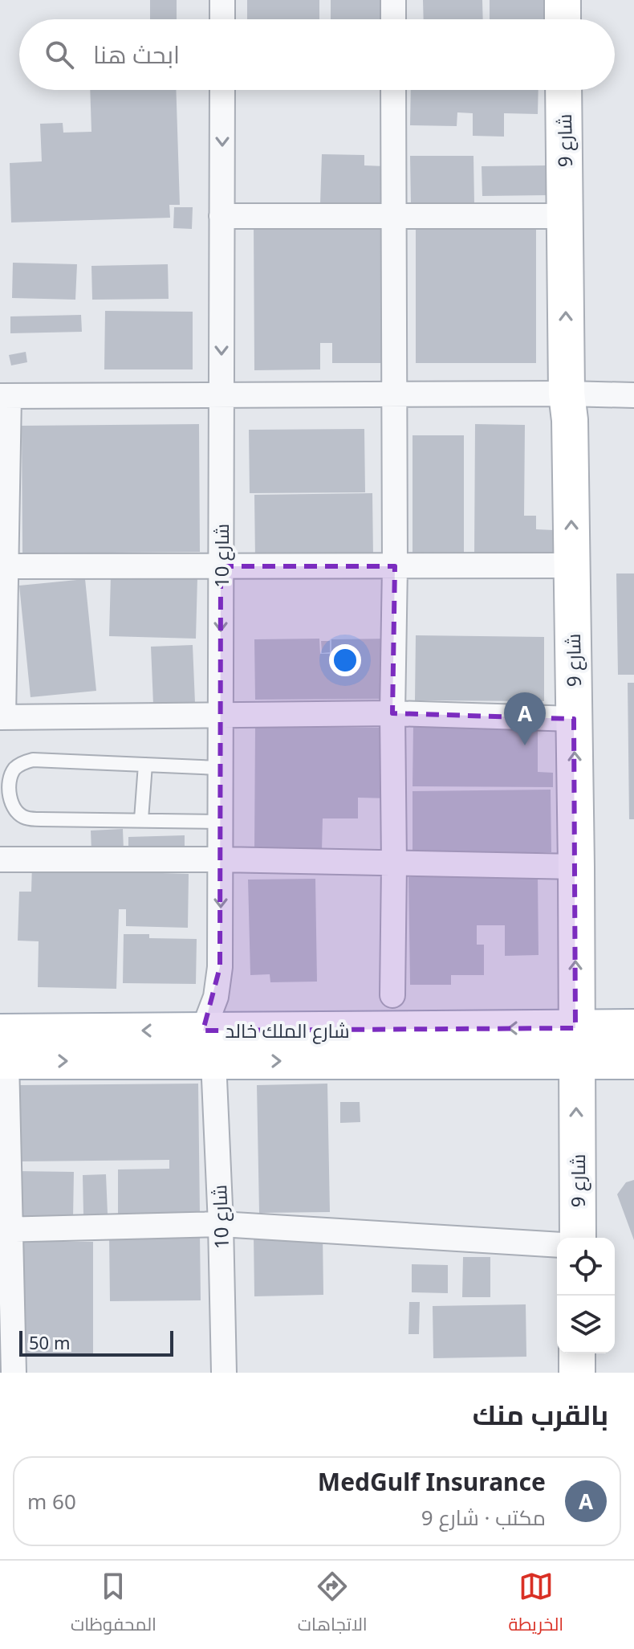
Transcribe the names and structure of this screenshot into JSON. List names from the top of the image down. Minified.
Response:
{"streets":{"street":["شارع 9","شارع 10","شارع الملك خالد"]},"crossings":[["شارع 9","شارع الملك خالد"],["شارع 10","شارع الملك خالد"]],"scale_bar":"50 m","page":{"search":"ابحث هنا","pins":"A","scale":"50 m","heading":"بالقرب منك","list":[{"mark":"A","name":"MedGulf Insurance","note":"مكتب · شارع 9","value":"60 m"}],"nav":["الخريطة","الاتجاهات","المحفوظات"]}}
